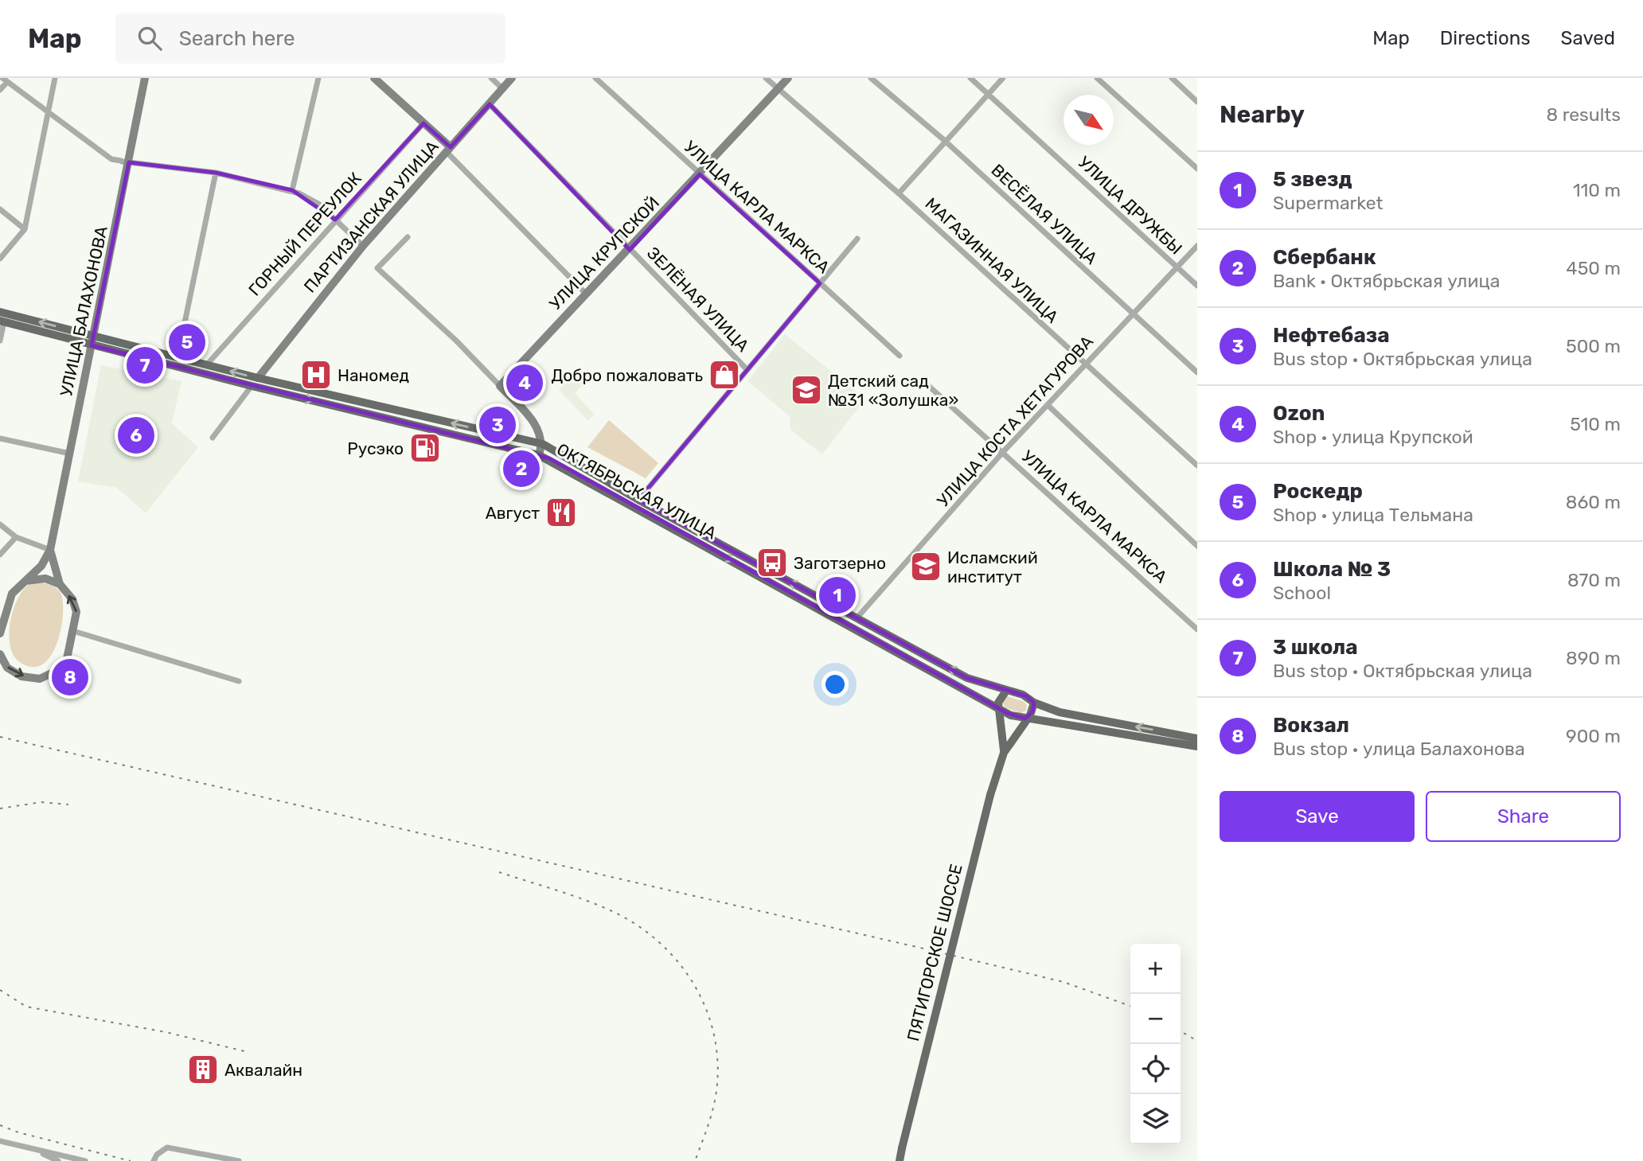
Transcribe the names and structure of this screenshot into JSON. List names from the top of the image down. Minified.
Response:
{"streets":{"main road":["ОКТЯБРЬСКАЯ УЛИЦА","ПЯТИГОРСКОЕ ШОССЕ"],"street":["УЛИЦА ДРУЖБЫ","УЛИЦА КАРЛА МАРКСА","ВЕСЁЛАЯ УЛИЦА","ПАРТИЗАНСКАЯ УЛИЦА","ГОРНЫЙ ПЕРЕУЛОК","УЛИЦА КРУПСКОЙ","МАГАЗИННАЯ УЛИЦА","ЗЕЛЁНАЯ УЛИЦА","УЛИЦА БАЛАХОНОВА","УЛИЦА КОСТА ХЕТАГУРОВА"]},"crossings":[["УЛИЦА ДРУЖБЫ","УЛИЦА КОСТА ХЕТАГУРОВА"],["УЛИЦА КАРЛА МАРКСА","УЛИЦА КРУПСКОЙ"],["УЛИЦА КАРЛА МАРКСА","УЛИЦА КОСТА ХЕТАГУРОВА"],["ВЕСЁЛАЯ УЛИЦА","УЛИЦА КОСТА ХЕТАГУРОВА"],["ПАРТИЗАНСКАЯ УЛИЦА","ЗЕЛЁНАЯ УЛИЦА"],["ПАРТИЗАНСКАЯ УЛИЦА","ОКТЯБРЬСКАЯ УЛИЦА"],["ГОРНЫЙ ПЕРЕУЛОК","ОКТЯБРЬСКАЯ УЛИЦА"],["УЛИЦА КРУПСКОЙ","МАГАЗИННАЯ УЛИЦА"],["УЛИЦА КРУПСКОЙ","ЗЕЛЁНАЯ УЛИЦА"],["МАГАЗИННАЯ УЛИЦА","УЛИЦА КОСТА ХЕТАГУРОВА"],["УЛИЦА БАЛАХОНОВА","ОКТЯБРЬСКАЯ УЛИЦА"],["УЛИЦА КОСТА ХЕТАГУРОВА","ОКТЯБРЬСКАЯ УЛИЦА"],["ОКТЯБРЬСКАЯ УЛИЦА","ПЯТИГОРСКОЕ ШОССЕ"]],"places":{"hospital":["Наномед"],"shop":["Добро пожаловать"],"school or university":["Детский сад №31 «Золушка»","Исламский институт"],"fuel station":["Русэко"],"restaurant":["Август"],"bus stop":["Заготзерно"],"building":["Аквалайн"]},"north":"bottom right","page":{"header":"Map","search":"Search here","nav":["Map","Directions","Saved"],"heading":["Nearby","8 results"],"list":[{"mark":"1","name":"5 звезд","note":"Supermarket","value":"110 m"},{"mark":"2","name":"Сбербанк","note":"Bank · Октябрьская улица","value":"450 m"},{"mark":"3","name":"Нефтебаза","note":"Bus stop · Октябрьская улица","value":"500 m"},{"mark":"4","name":"Ozon","note":"Shop · улица Крупской","value":"510 m"},{"mark":"5","name":"Роскедр","note":"Shop · улица Тельмана","value":"860 m"},{"mark":"6","name":"Школа № 3","note":"School","value":"870 m"},{"mark":"7","name":"3 школа","note":"Bus stop · Октябрьская улица","value":"890 m"},{"mark":"8","name":"Вокзал","note":"Bus stop · улица Балахонова","value":"900 m"}],"pins":["5","7","4","3","6","2","1","8"],"buttons":["Save","Share"],"map_buttons":["+","−"]}}
